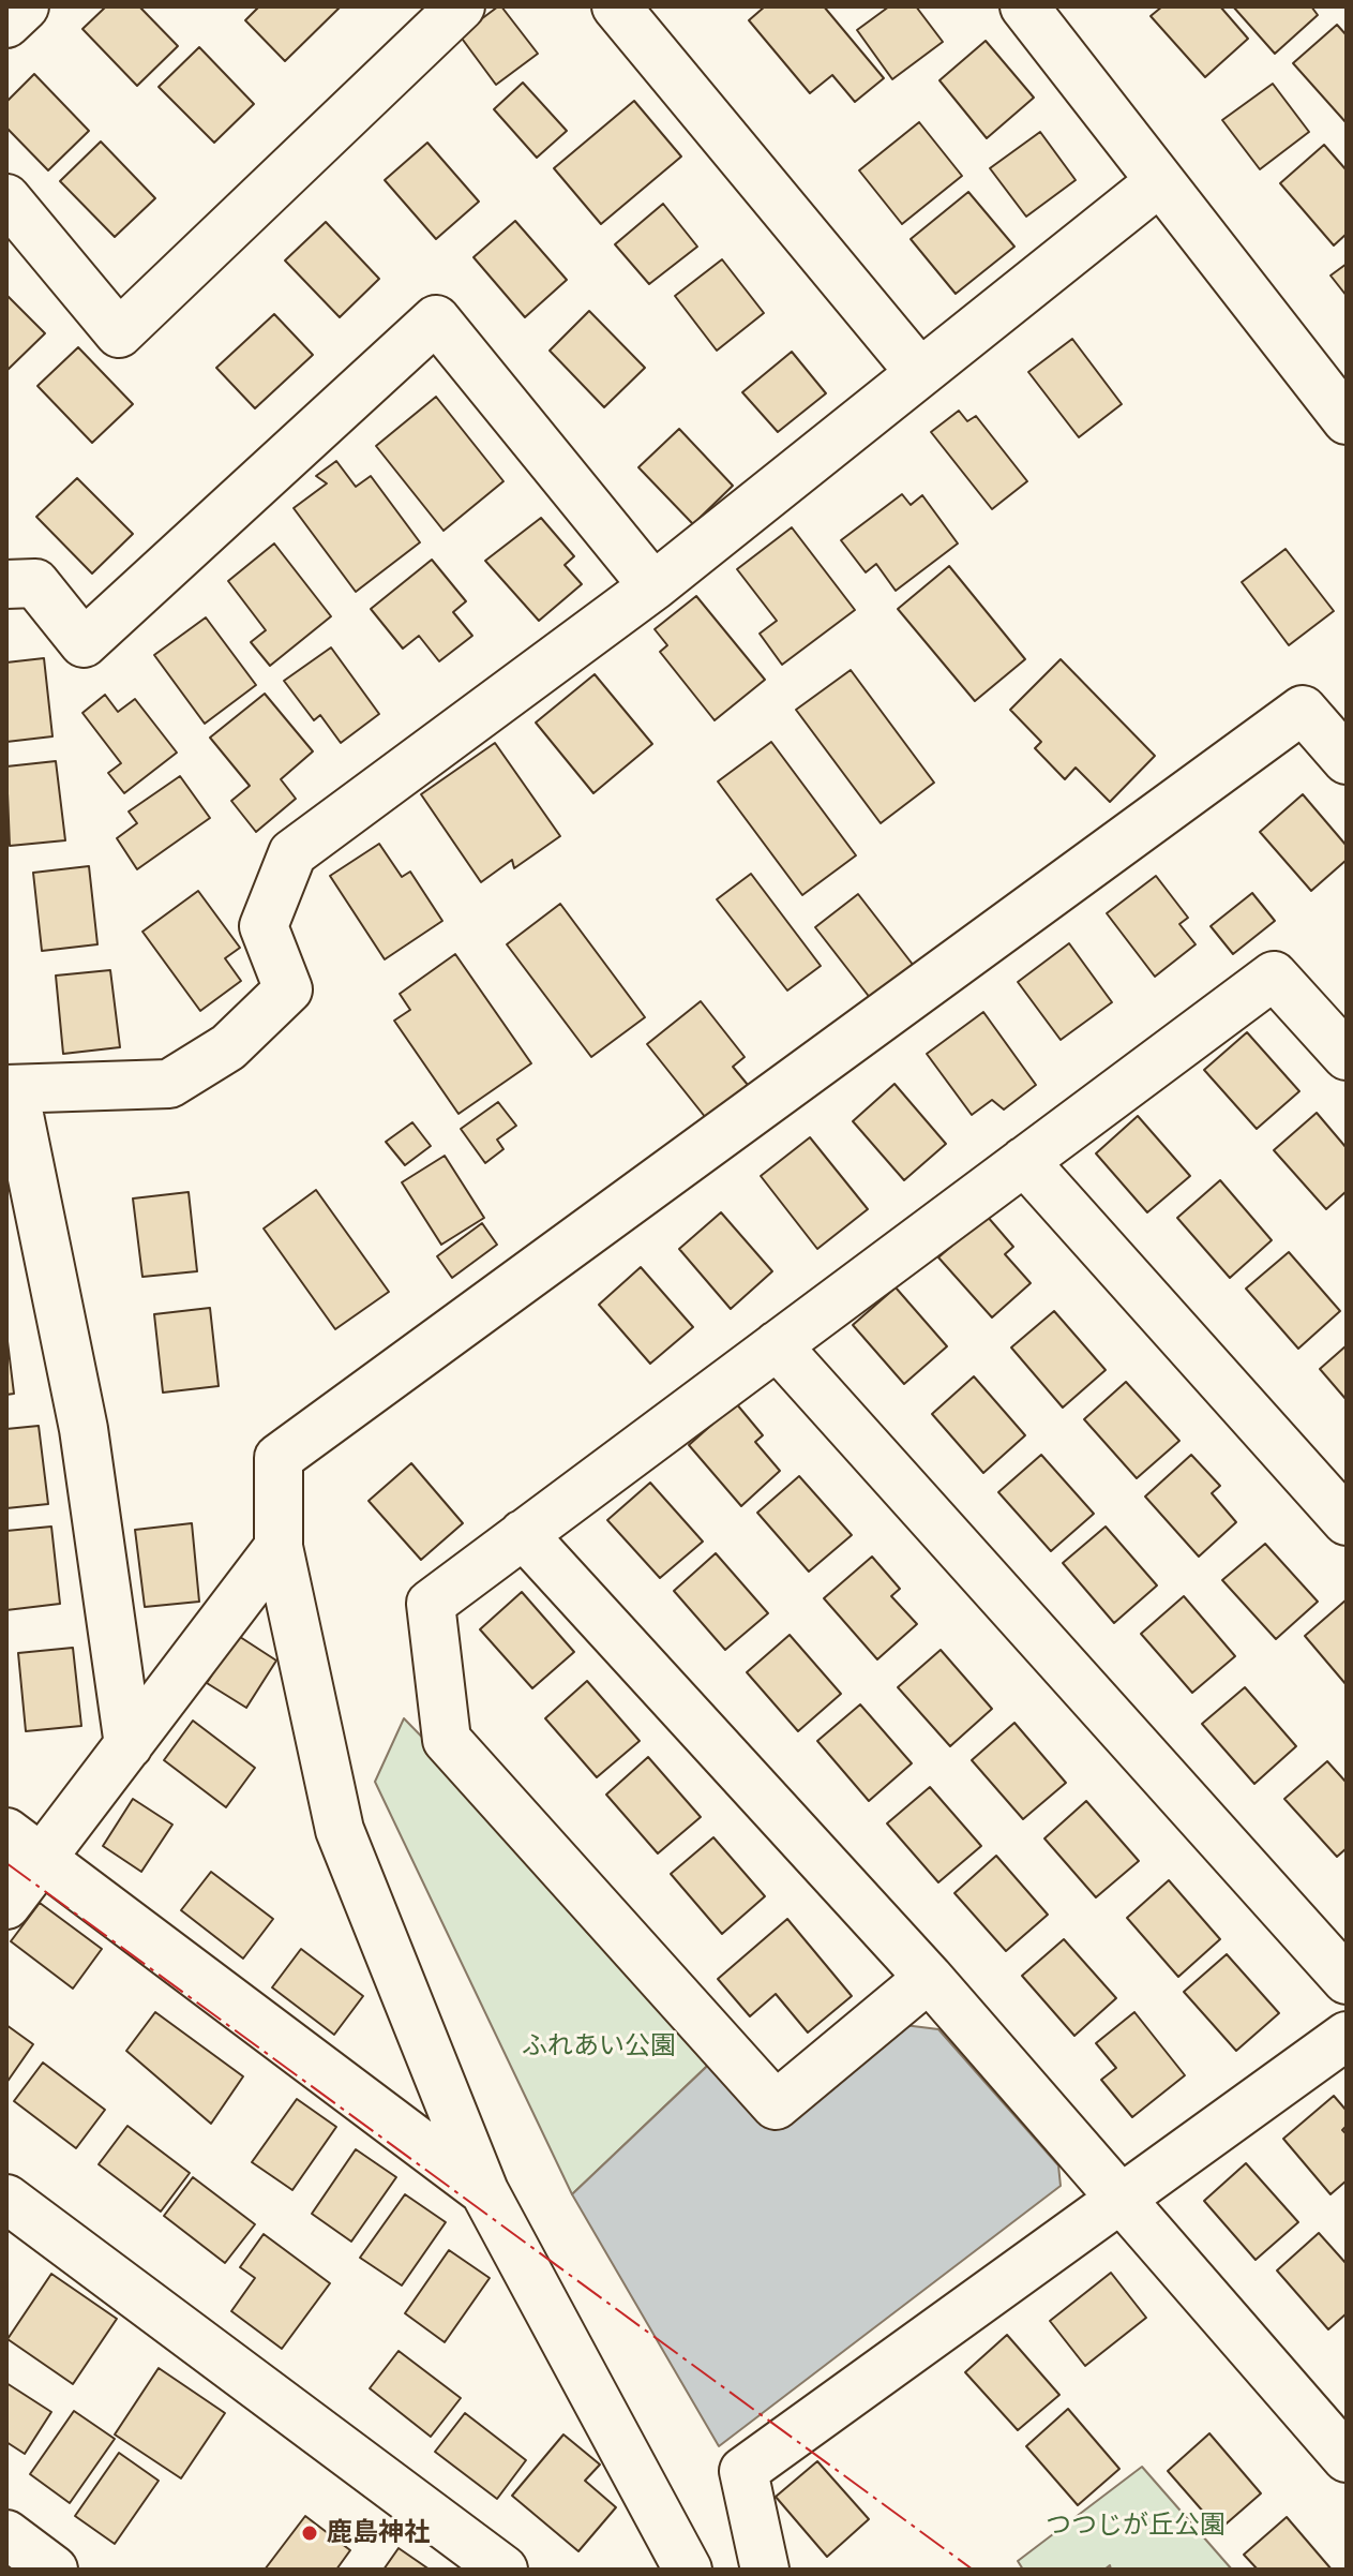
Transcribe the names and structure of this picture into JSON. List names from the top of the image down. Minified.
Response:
{"parks":["ふれあい公園","つつじが丘公園"],"places":["鹿島神社"]}
